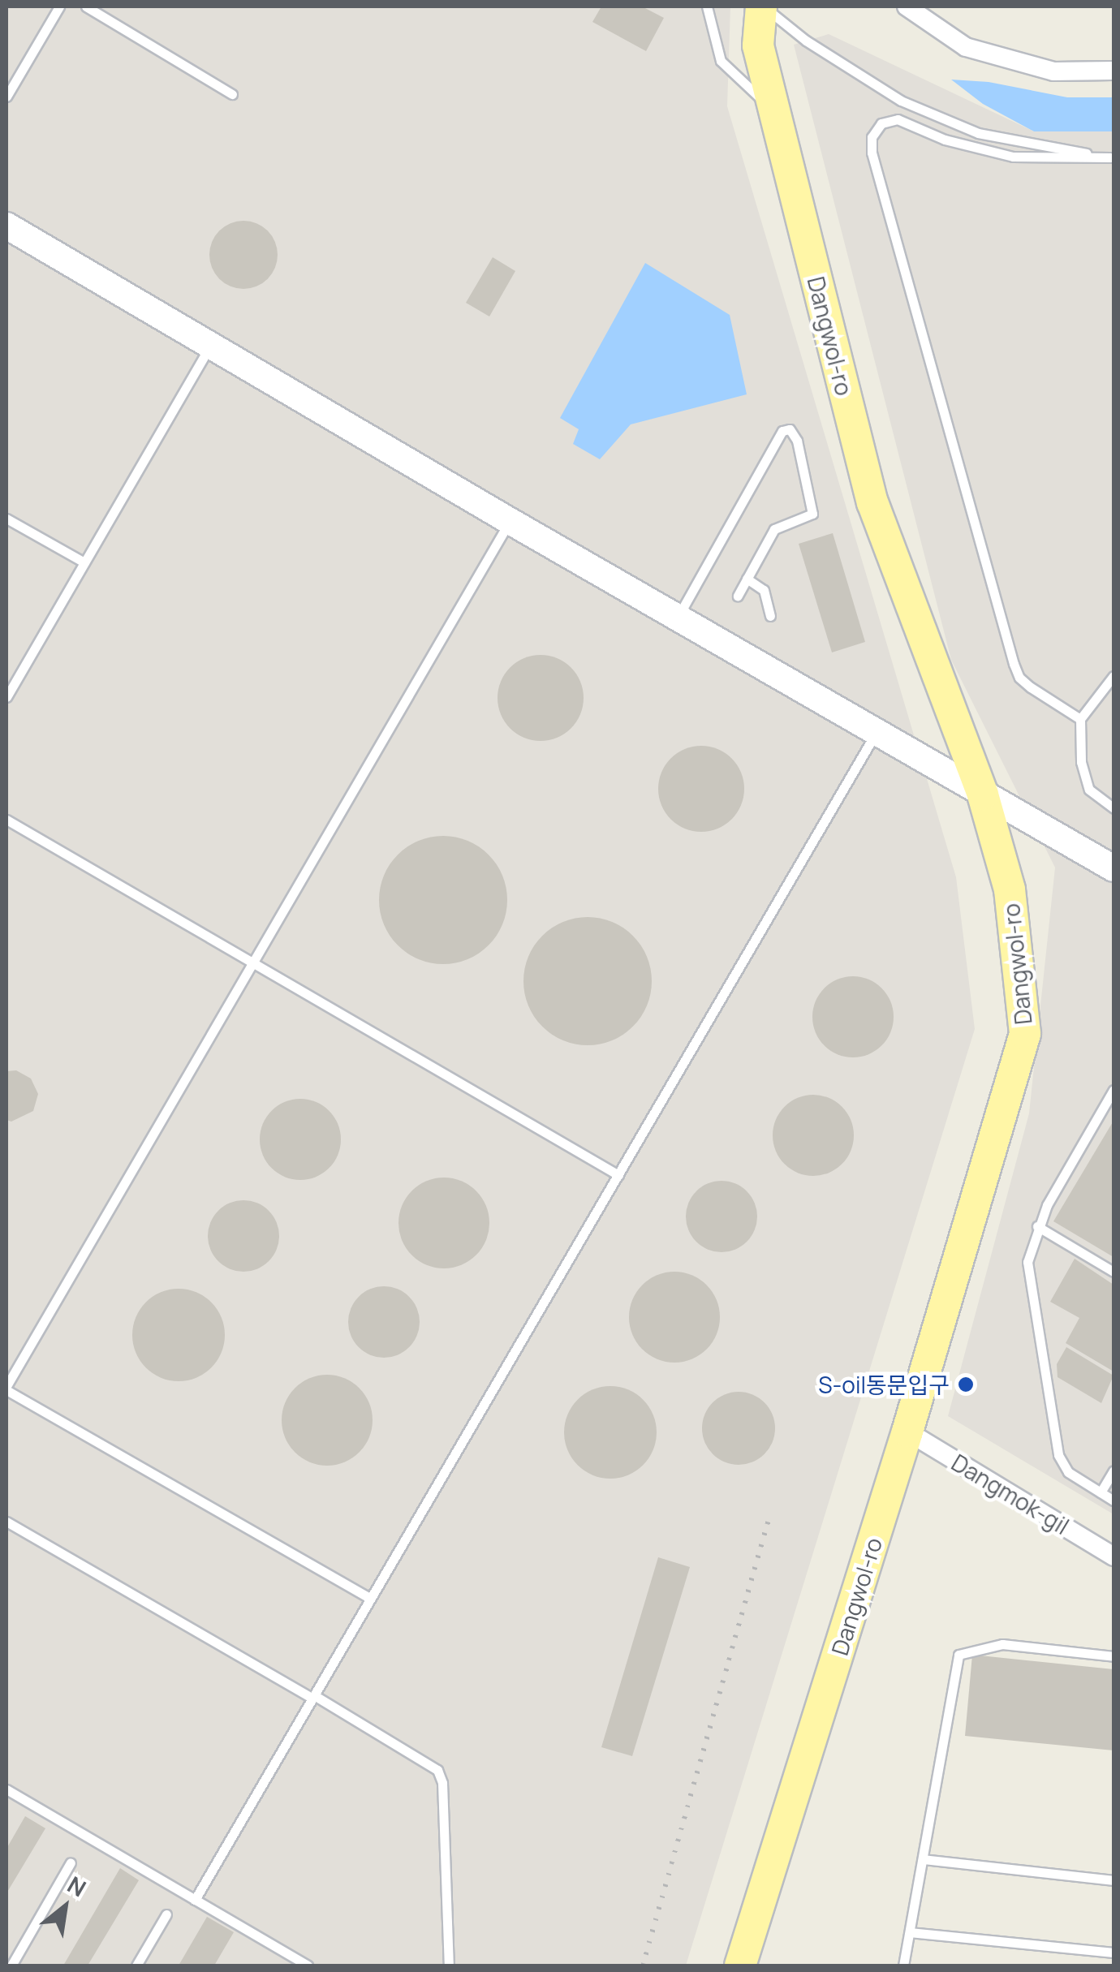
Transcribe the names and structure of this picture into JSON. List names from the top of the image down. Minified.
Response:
{"streets":{"main road":["Dangwol-ro"],"street":["Dangmok-gil"]},"crossings":[["Dangwol-ro","Dangmok-gil"]],"places":["S-oil동문입구"],"north":"top right"}
